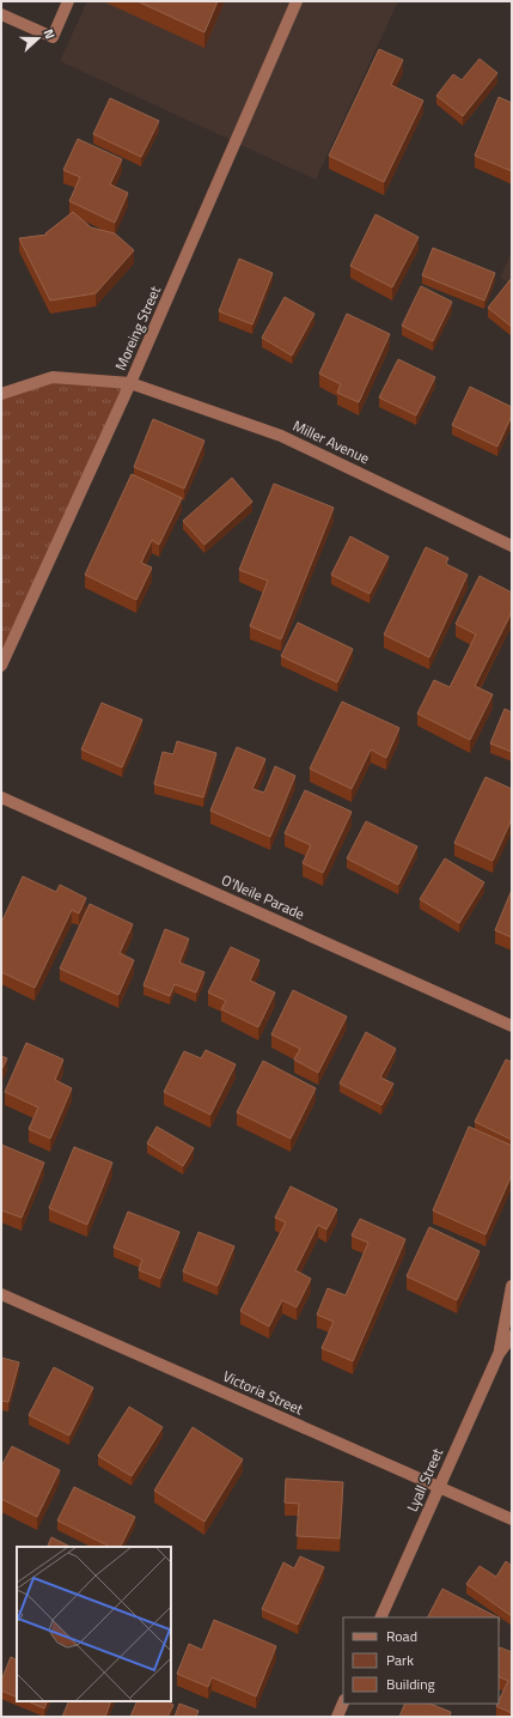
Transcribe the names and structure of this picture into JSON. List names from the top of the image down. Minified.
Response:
{"streets":{"street":["Moreing Street","Miller Avenue","O'Neile Parade","Victoria Street","Lyall Street"]},"crossings":[["Moreing Street","Miller Avenue"],["Victoria Street","Lyall Street"]],"legend":["Road","Park","Building"],"north":"right"}
